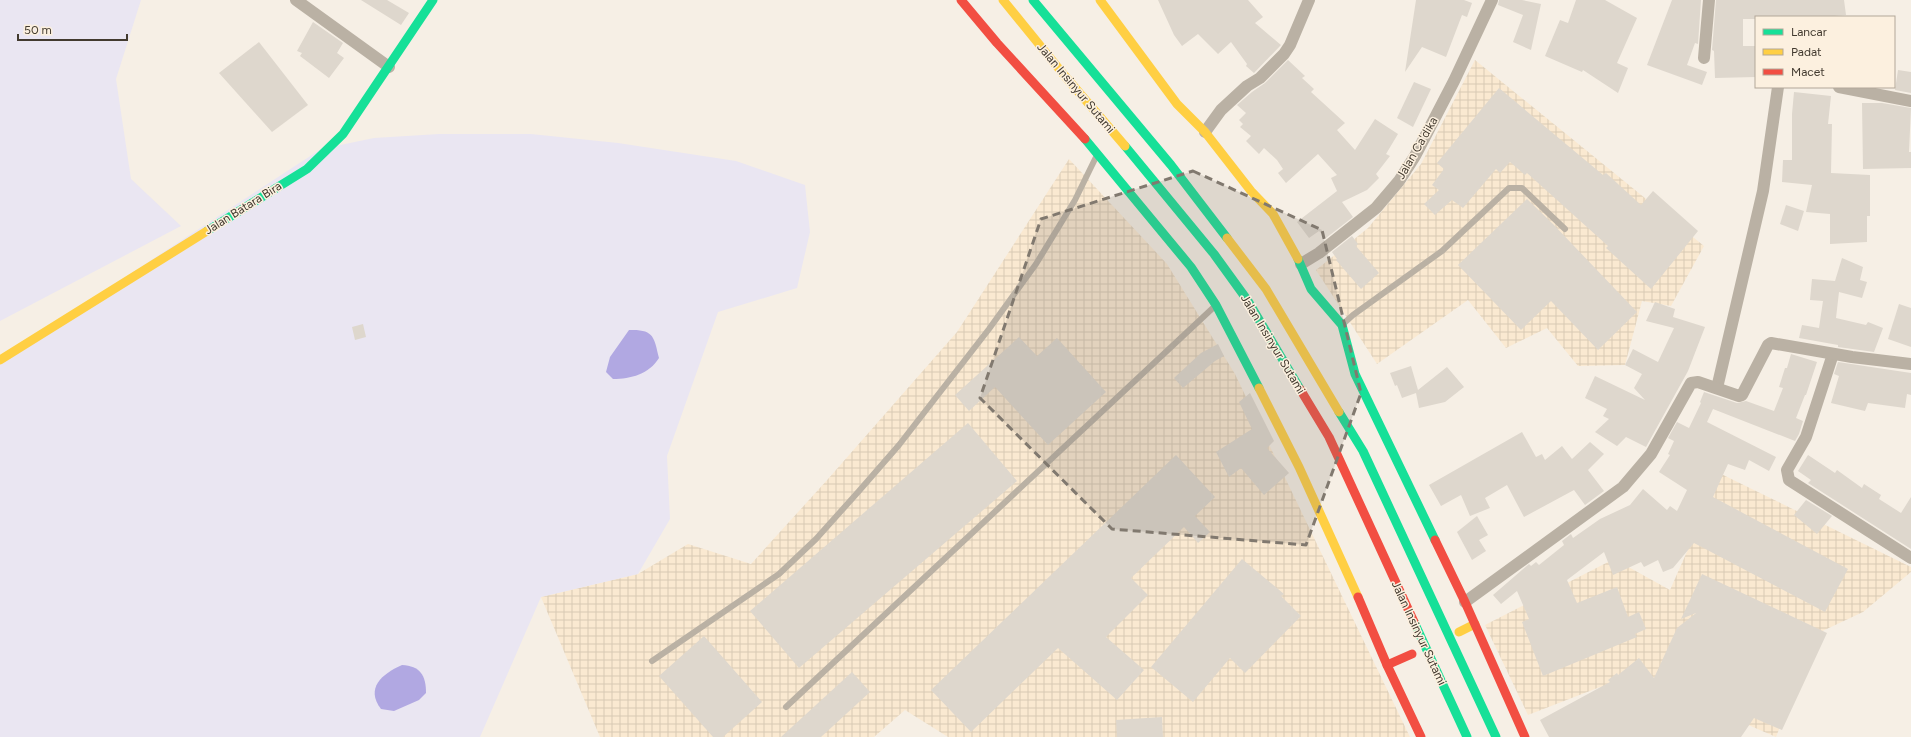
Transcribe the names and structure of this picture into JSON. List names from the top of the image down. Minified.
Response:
{"streets":{"main road":["Jalan Insinyur Sutami","Jalan Batara Bira"],"street":["Jalan Ca'dika"]},"legend":["Lancar","Padat","Macet"],"scale_bar":"50 m"}
